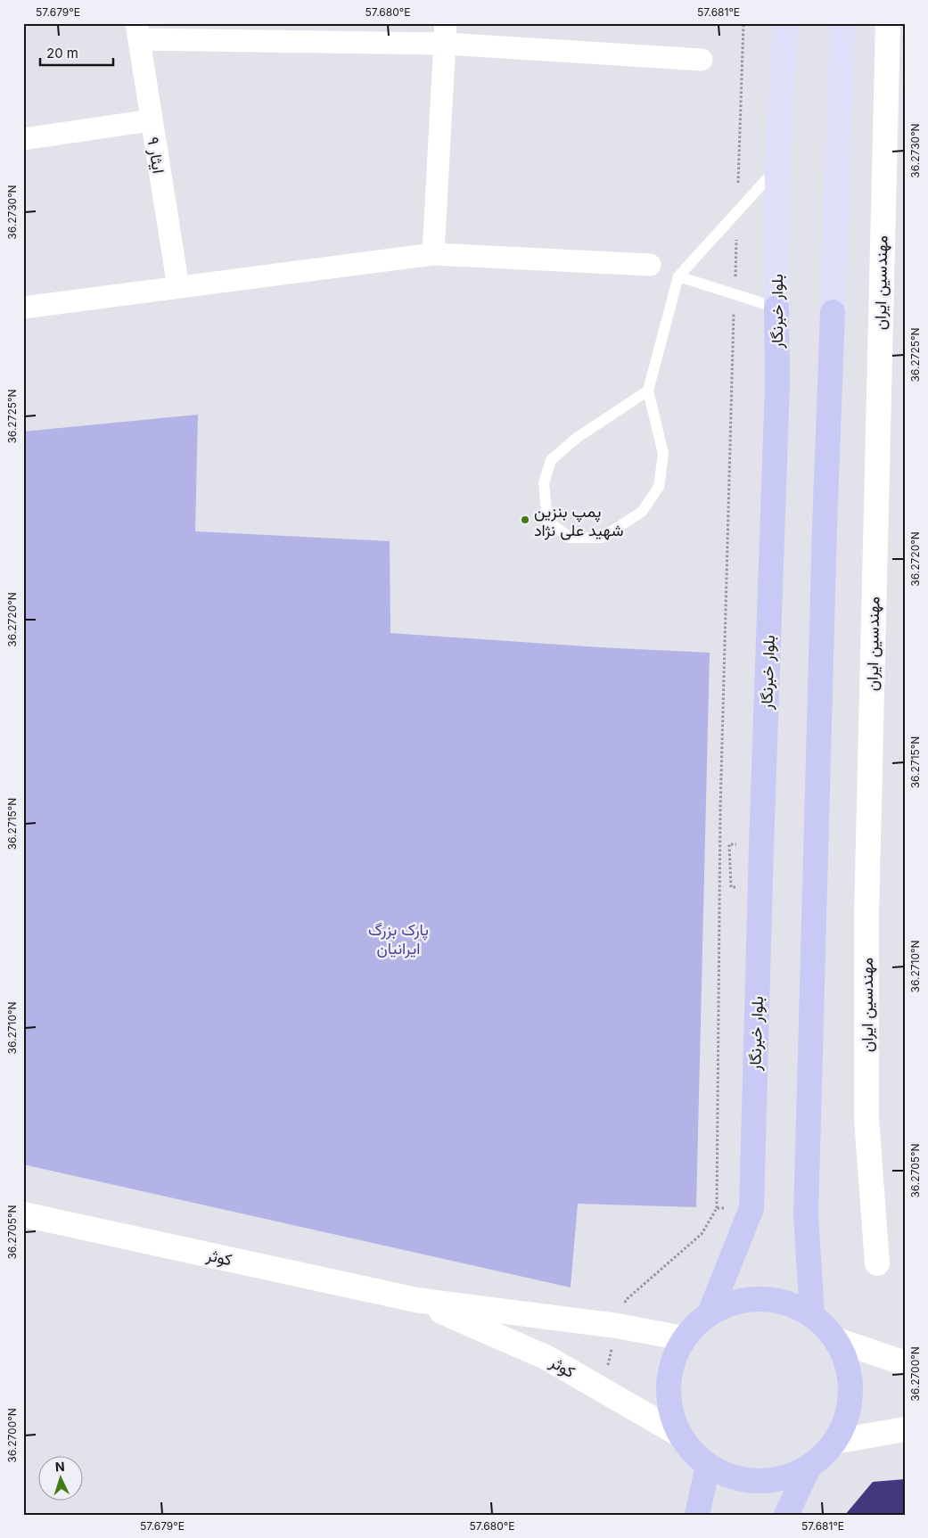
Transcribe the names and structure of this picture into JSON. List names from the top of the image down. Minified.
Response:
{"streets":{"highway":["بلوار خبرنگار"],"main road":["مهندسین ایران","کوثر"],"street":["ایثار ۹"]},"parks":["پارک بزرگ ایرانیان"],"places":["پمپ بنزین شهید علی نژاد"],"scale_bar":"20 m","north":"top","coordinates":["57.679°E","57.680°E","57.681°E","36.2730°N","36.2725°N","36.2720°N","36.2715°N","36.2710°N","36.2705°N","36.2700°N"]}
